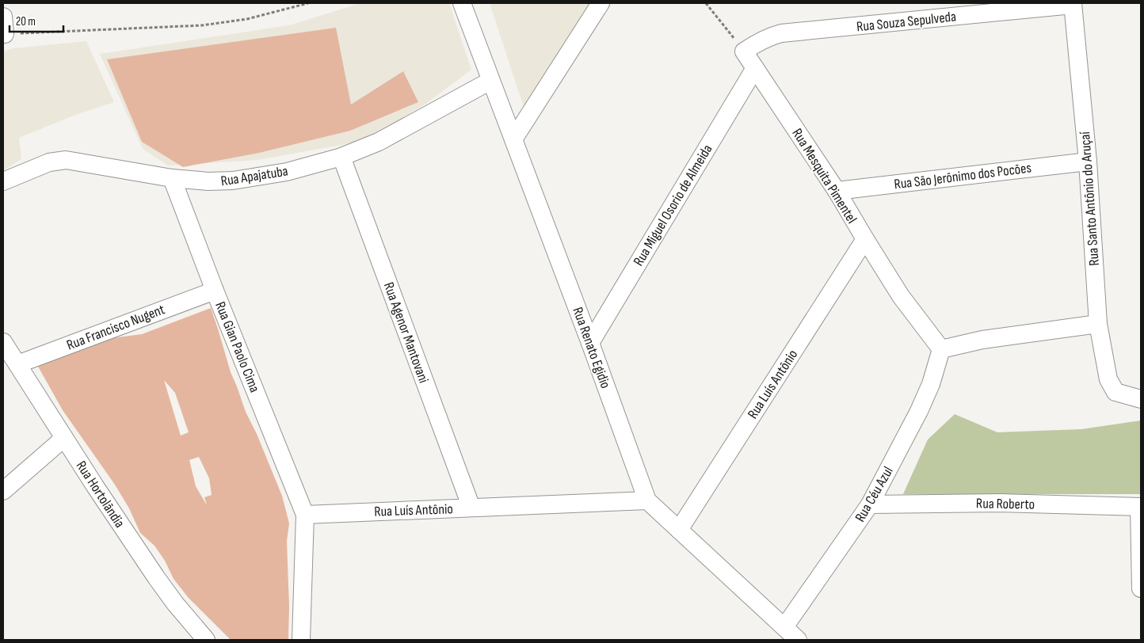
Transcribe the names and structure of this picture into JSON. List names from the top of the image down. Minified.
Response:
{"streets":{"street":["Rua Souza Sepulveda","Rua Apajatuba","Rua Mesquita Pimentel","Rua São Jerônimo dos Pocões","Rua Santo Antônio do Aruçaí","Rua Miguel Osorio de Almeida","Rua Francisco Nugent","Rua Agenor Mantovani","Rua Gian Paolo Cima","Rua Renato Egidio","Rua Luís Antônio","Rua Hortolãndia","Rua Céu Azul","Rua Roberto"]},"crossings":[["Rua Souza Sepulveda","Rua Mesquita Pimentel"],["Rua Souza Sepulveda","Rua Santo Antônio do Aruçaí"],["Rua Apajatuba","Rua Agenor Mantovani"],["Rua Apajatuba","Rua Gian Paolo Cima"],["Rua Apajatuba","Rua Renato Egidio"],["Rua Mesquita Pimentel","Rua São Jerônimo dos Pocões"],["Rua Mesquita Pimentel","Rua Miguel Osorio de Almeida"],["Rua Mesquita Pimentel","Rua Luís Antônio"],["Rua Mesquita Pimentel","Rua Céu Azul"],["Rua São Jerônimo dos Pocões","Rua Santo Antônio do Aruçaí"],["Rua Miguel Osorio de Almeida","Rua Renato Egidio"],["Rua Francisco Nugent","Rua Gian Paolo Cima"],["Rua Francisco Nugent","Rua Hortolãndia"],["Rua Agenor Mantovani","Rua Luís Antônio"],["Rua Gian Paolo Cima","Rua Luís Antônio"],["Rua Renato Egidio","Rua Luís Antônio"],["Rua Renato Egidio","Rua Céu Azul"],["Rua Céu Azul","Rua Roberto"]],"scale_bar":"20 m"}
